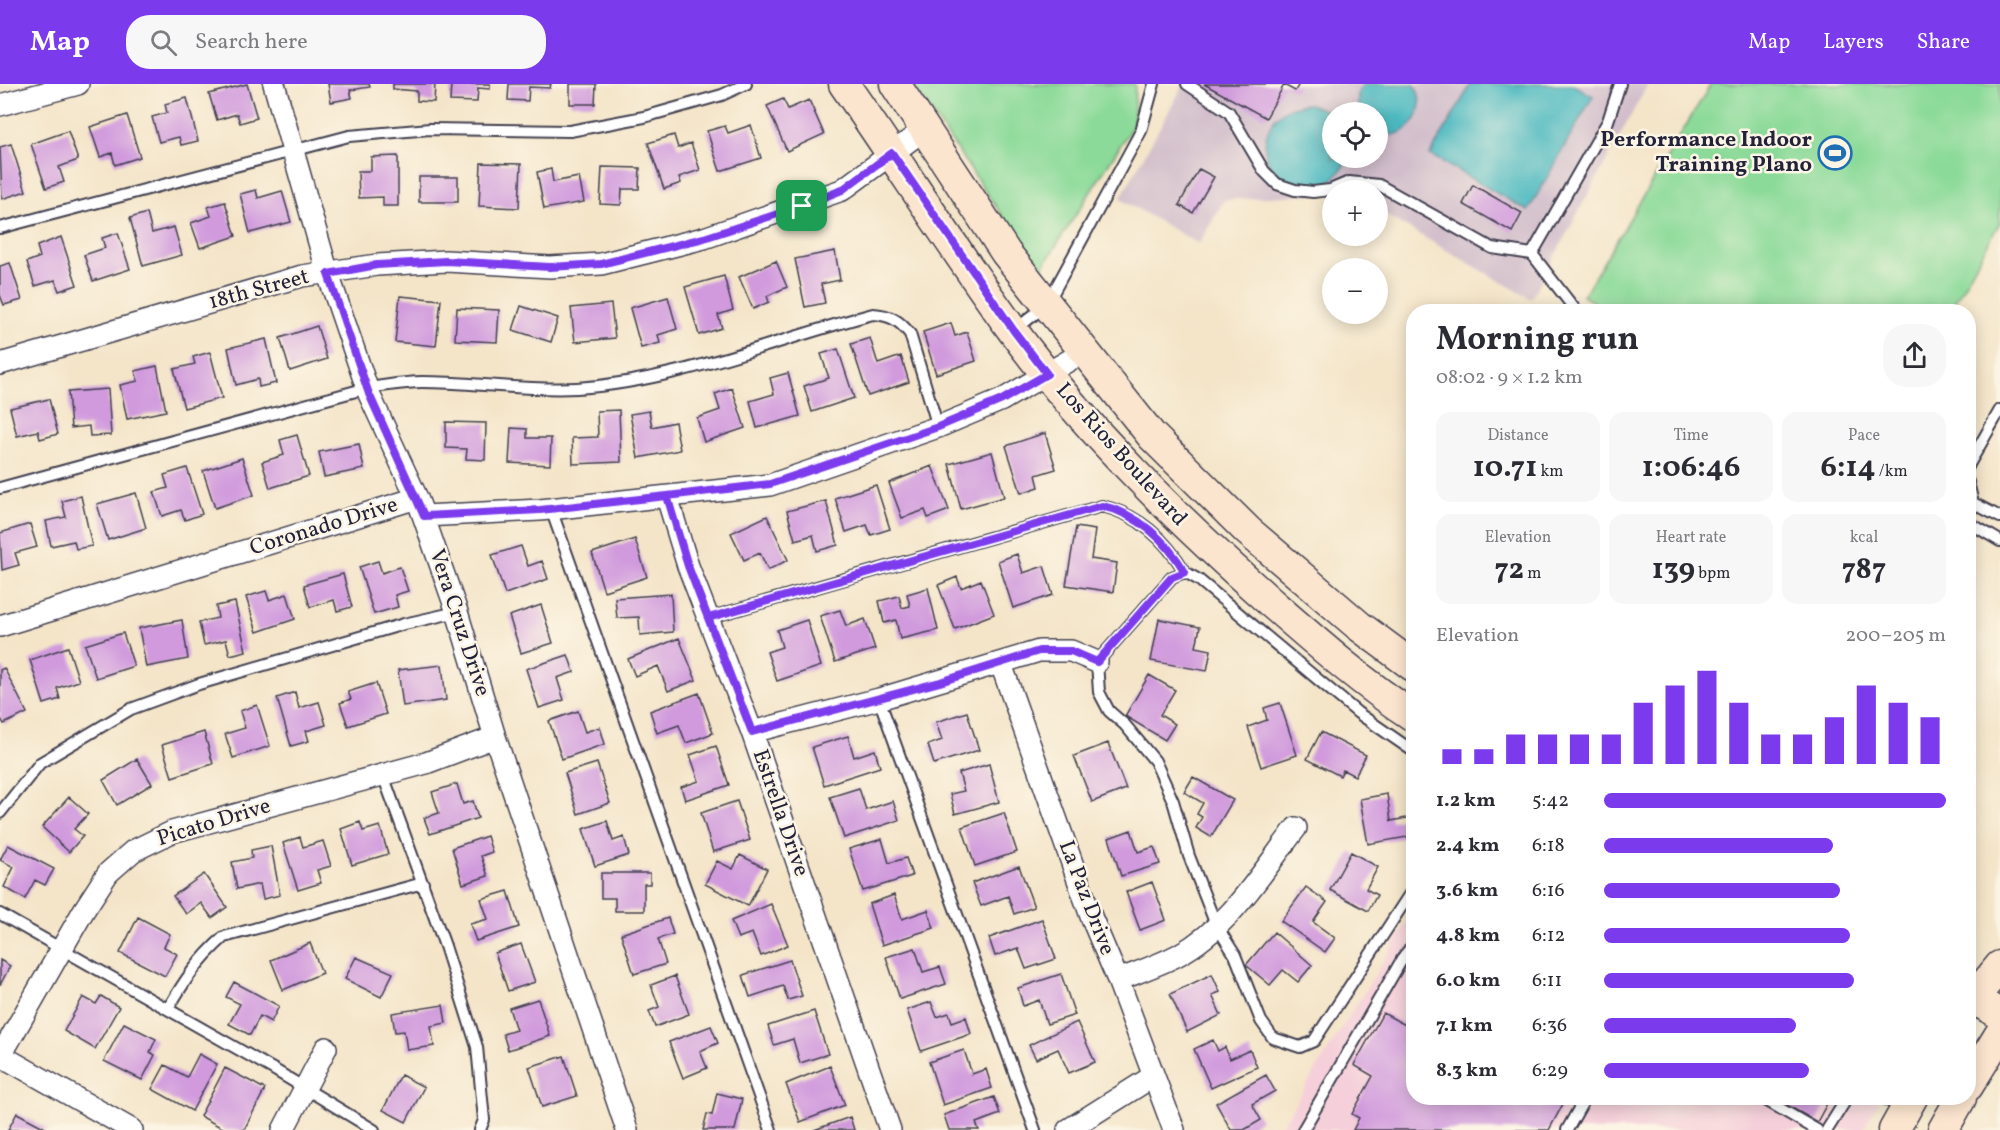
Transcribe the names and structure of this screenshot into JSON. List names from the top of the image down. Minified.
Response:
{"streets":{"main road":["Los Rios Boulevard"],"street":["18th Street","Coronado Drive","Vera Cruz Drive","Estrella Drive","Picato Drive","La Paz Drive"]},"crossings":[["18th Street","Los Rios Boulevard"],["18th Street","Vera Cruz Drive"],["Los Rios Boulevard","Coronado Drive"],["Coronado Drive","Vera Cruz Drive"],["Coronado Drive","Estrella Drive"],["Vera Cruz Drive","Picato Drive"]],"places":{"sports":["Performance Indoor Training Plano"]},"page":{"header":"Map","search":"Search here","nav":["Map","Layers","Share"],"map_buttons":["+","−"],"heading":["Morning run","08:02 · 9 × 1.2 km"],"stats":[["Distance","10.71 km"],["Time","1:06:46"],["Pace","6:14 /km"],["Elevation","72 m"],["Heart rate","139 bpm"],["kcal","787"]],"chart":["Elevation","200–205 m"],"list":[{"name":"1.2 km","note":"5:42"},{"name":"2.4 km","note":"6:18"},{"name":"3.6 km","note":"6:16"},{"name":"4.8 km","note":"6:12"},{"name":"6.0 km","note":"6:11"},{"name":"7.1 km","note":"6:36"},{"name":"8.3 km","note":"6:29"}]}}
